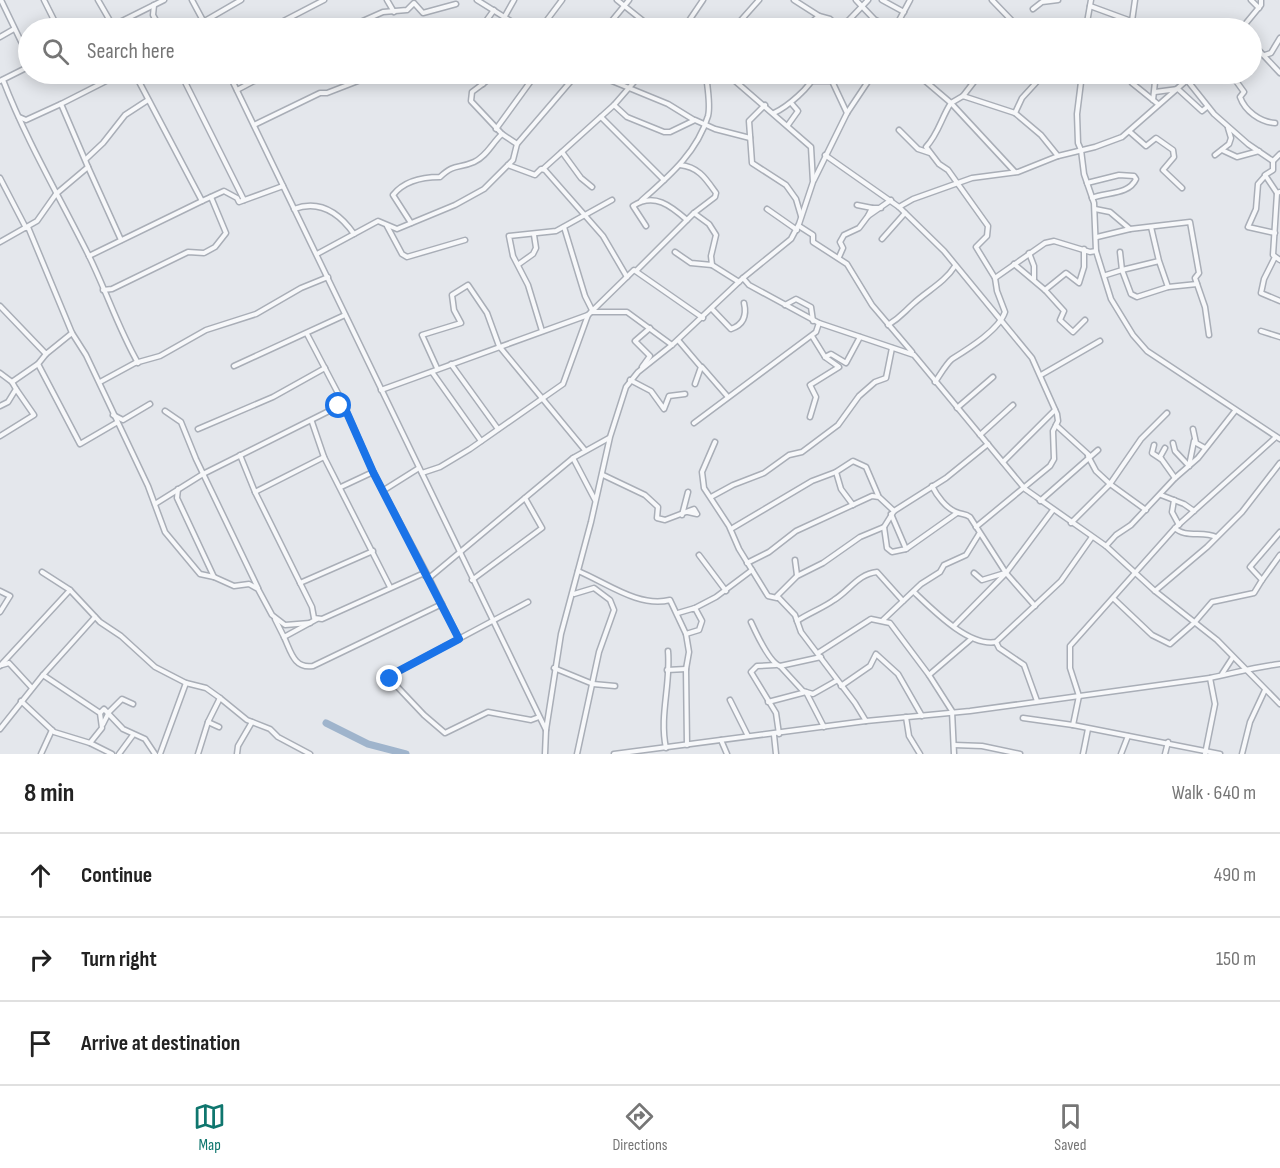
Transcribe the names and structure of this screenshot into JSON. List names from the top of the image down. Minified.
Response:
{"page":{"search":"Search here","heading":["8 min","Walk · 640 m"],"list":[["Continue","490 m"],["Turn right","150 m"],"Arrive at destination"],"nav":["Map","Directions","Saved"]}}
